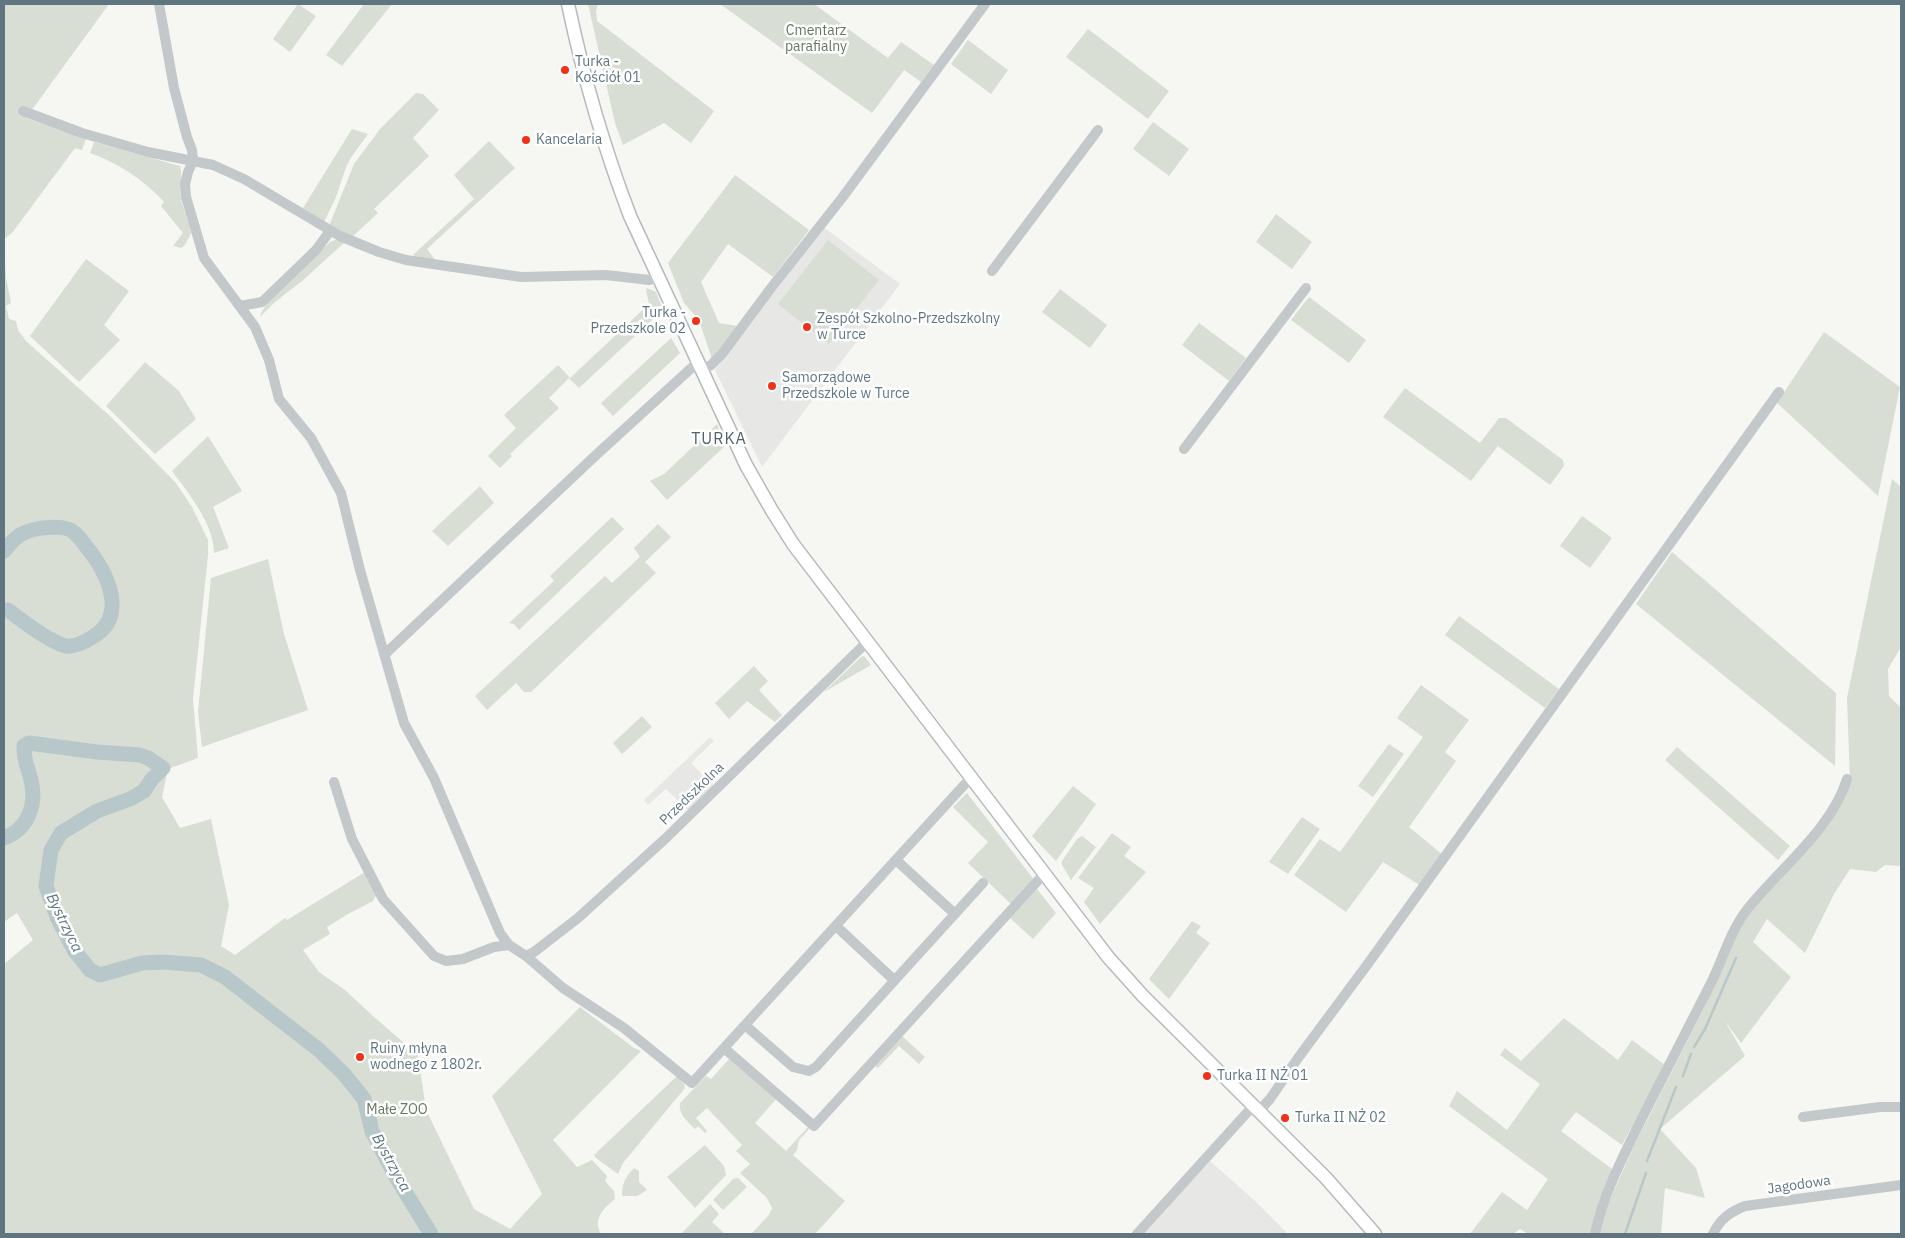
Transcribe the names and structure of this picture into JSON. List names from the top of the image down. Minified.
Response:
{"streets":{"street":["Przedszkolna","Jagodowa"]},"districts":["TURKA"],"water":["Bystrzyca"],"parks":["Cmentarz parafialny","Małe ZOO"],"places":["Turka - Kościół 01","Kancelaria","Turka - Przedszkole 02","Zespół Szkolno-Przedszkolny w Turce","Samorządowe Przedszkole w Turce","Ruiny młyna wodnego z 1802r.","Turka II NŻ 01","Turka II NŻ 02"]}
